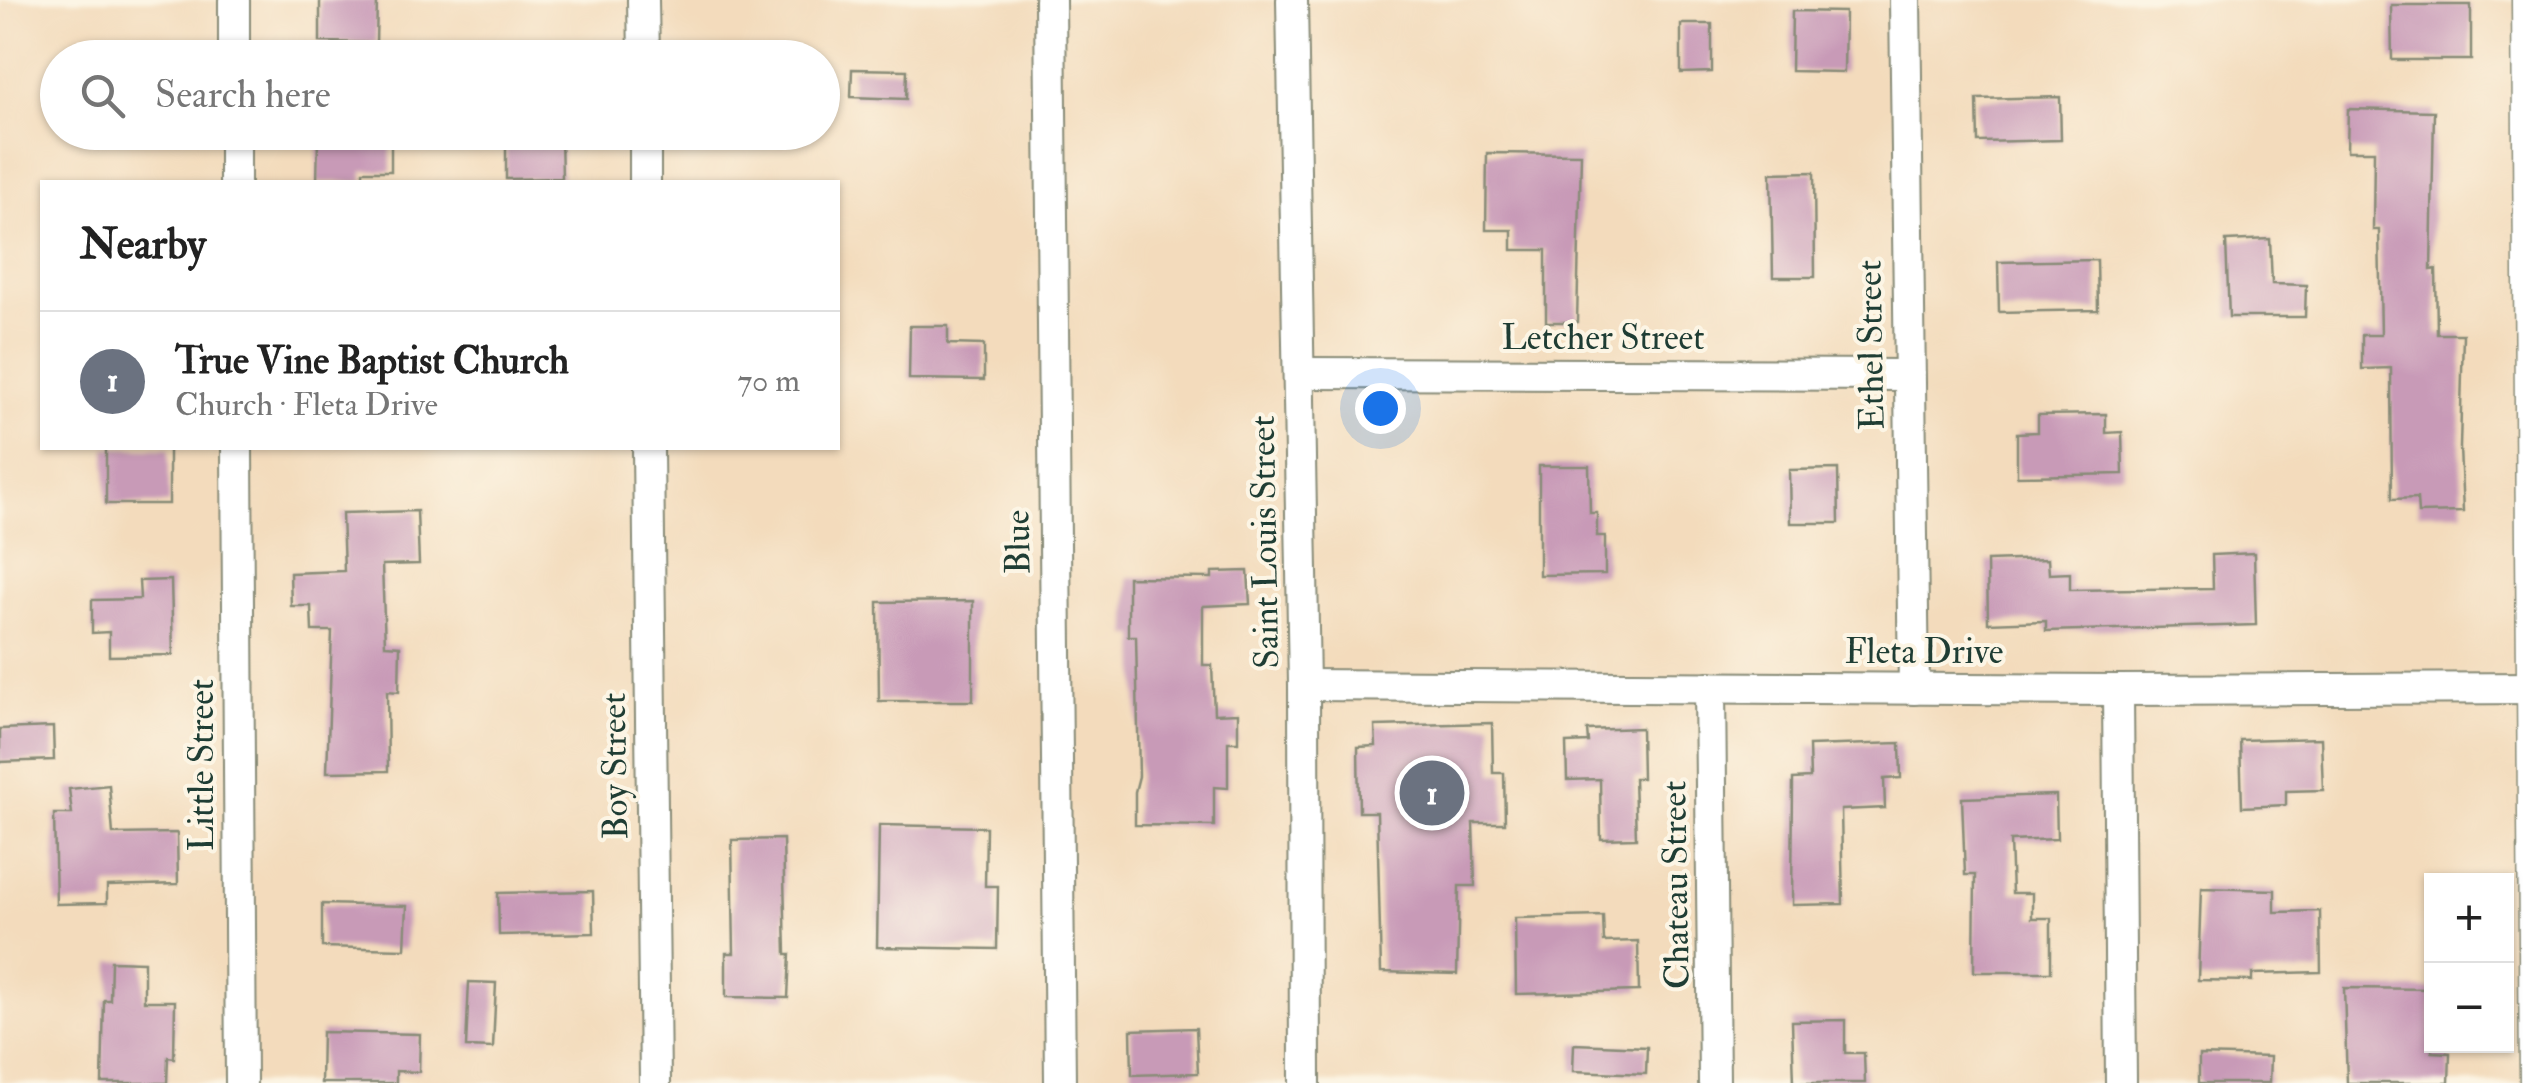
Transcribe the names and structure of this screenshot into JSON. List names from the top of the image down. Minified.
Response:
{"streets":{"street":["Letcher Street","Ethel Street","Blue","Saint Louis Street","Fleta Drive","Little Street","Boy Street","Chateau Street"]},"crossings":[["Letcher Street","Ethel Street"],["Letcher Street","Saint Louis Street"],["Ethel Street","Fleta Drive"],["Saint Louis Street","Fleta Drive"],["Fleta Drive","Chateau Street"]],"page":{"search":"Search here","heading":"Nearby","list":[{"mark":"1","name":"True Vine Baptist Church","note":"Church · Fleta Drive","value":"70 m"}],"pins":"1","map_buttons":["+","−"]}}
